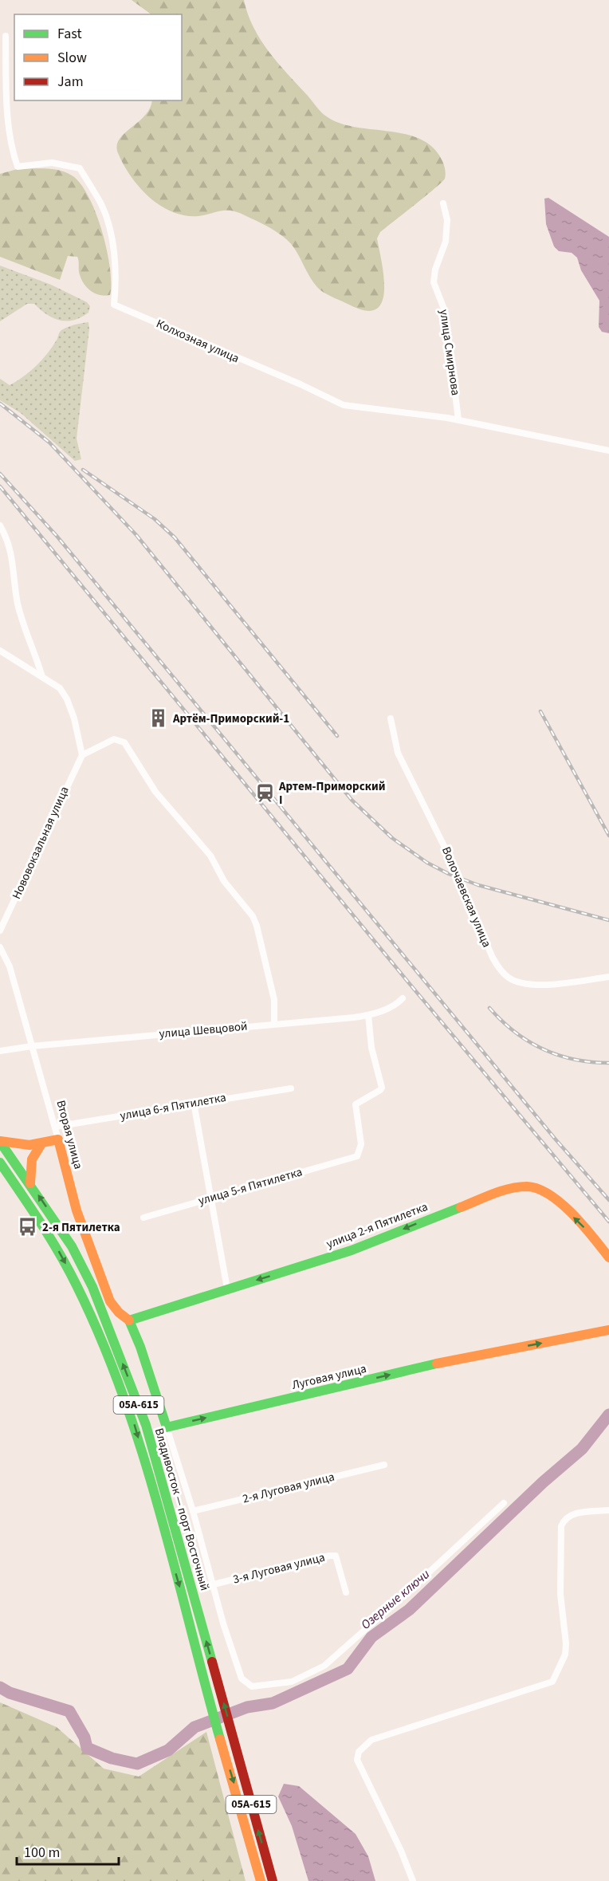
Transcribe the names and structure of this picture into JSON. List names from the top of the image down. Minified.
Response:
{"streets":{"main road":["Вторая улица","улица 2-я Пятилетка","Луговая улица","05А-615","Владивосток — порт Восточный"],"street":["Колхозная улица","улица Смирнова","Нововокзальная улица","Волочаевская улица","улица Шевцовой","улица 6-я Пятилетка","улица 5-я Пятилетка","2-я Луговая улица","3-я Луговая улица"]},"crossings":[["Колхозная улица","улица Смирнова"],["улица Шевцовой","Вторая улица"],["улица Шевцовой","улица 5-я Пятилетка"],["улица 6-я Пятилетка","Вторая улица"],["Вторая улица","улица 2-я Пятилетка"]],"one_way":["улица 2-я Пятилетка","Луговая улица"],"water":["Озерные ключи"],"places":{"building":["Артём-Приморский-1"],"station":["Артем-Приморский I"],"bus stop":["2-я Пятилетка"]},"legend":["Fast","Slow","Jam"],"scale_bar":"100 m"}
